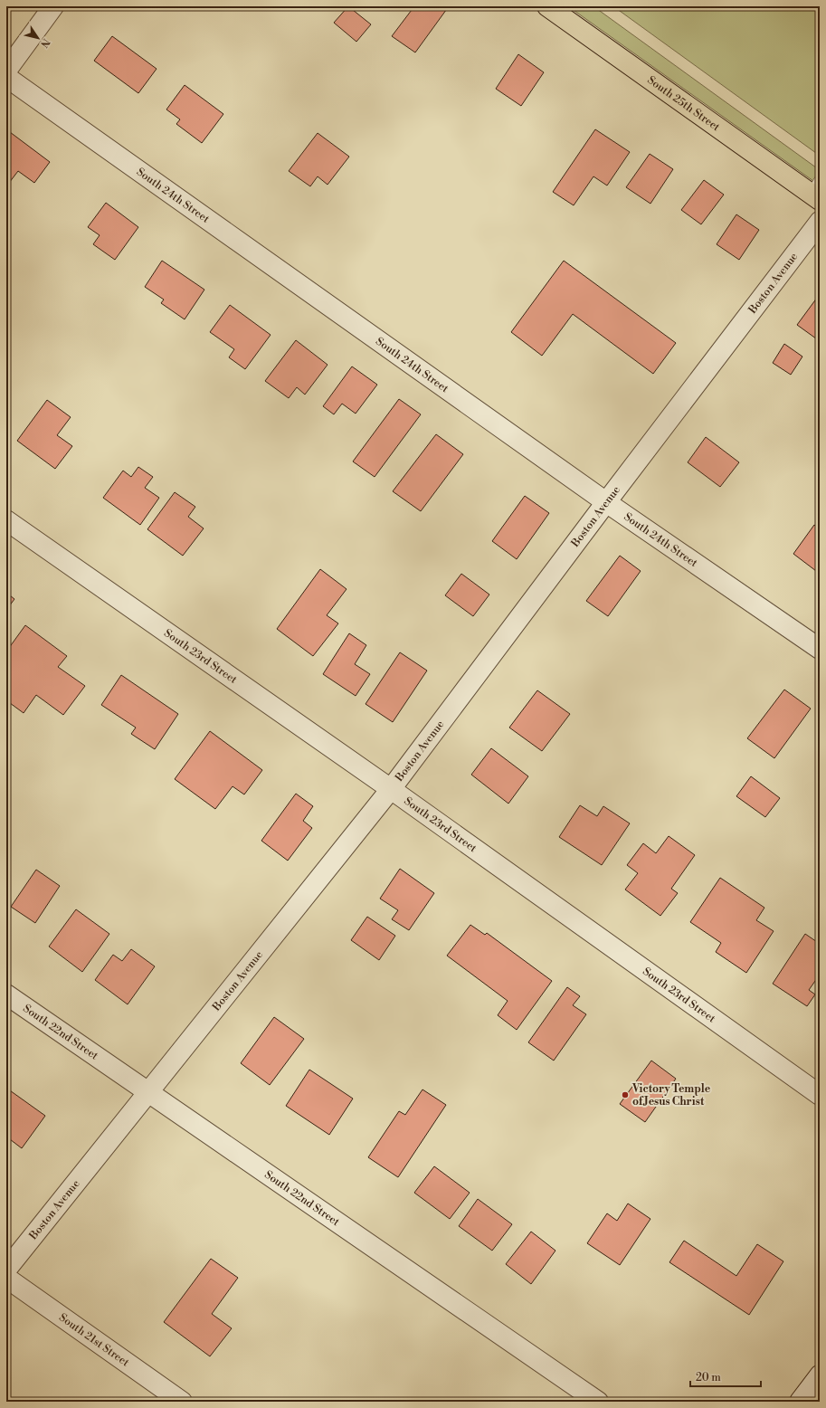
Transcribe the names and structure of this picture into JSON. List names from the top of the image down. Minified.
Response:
{"streets":{"main road":["South 25th Street"],"street":["South 24th Street","Boston Avenue","South 23rd Street","South 22nd Street","South 21st Street"]},"crossings":[["South 24th Street","Boston Avenue"],["Boston Avenue","South 23rd Street"],["Boston Avenue","South 22nd Street"]],"places":["Victory Temple of Jesus Christ"],"scale_bar":"20 m","north":"bottom right"}
